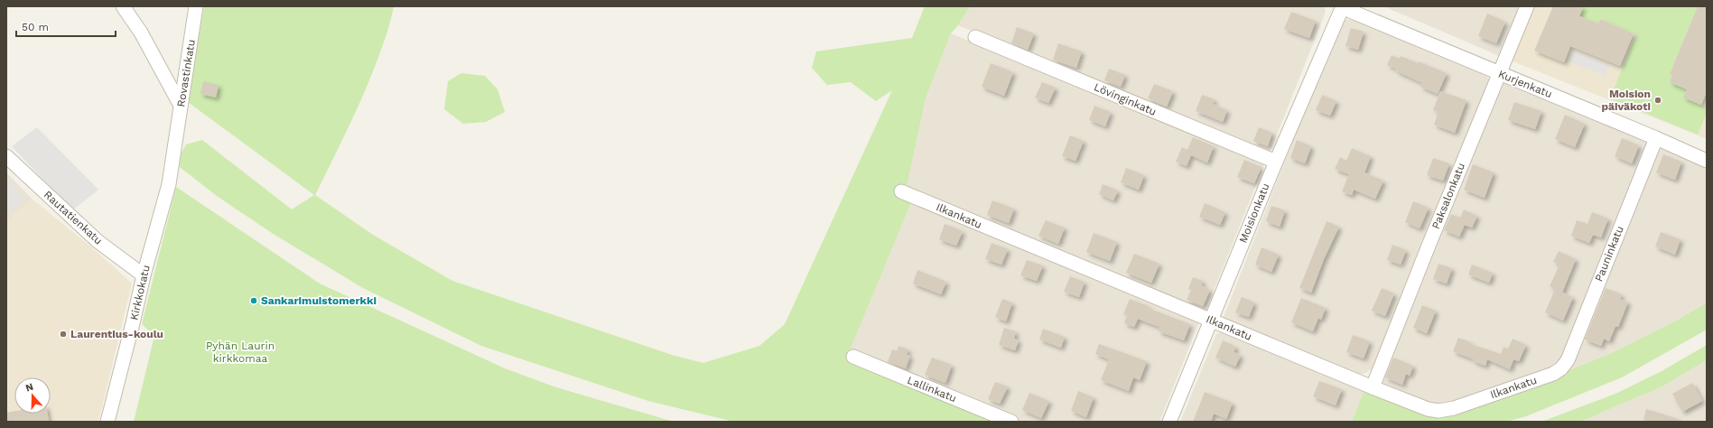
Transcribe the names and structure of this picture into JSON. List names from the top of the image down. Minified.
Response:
{"streets":{"street":["Rovastinkatu","Kurjenkatu","Lövinginkatu","Paksalonkatu","Moisionkatu","Ilkankatu","Rautatienkatu","Pauninkatu","Kirkkokatu","Lallinkatu"]},"crossings":[["Rovastinkatu","Kirkkokatu"],["Kurjenkatu","Paksalonkatu"],["Kurjenkatu","Moisionkatu"],["Kurjenkatu","Pauninkatu"],["Lövinginkatu","Moisionkatu"],["Paksalonkatu","Ilkankatu"],["Moisionkatu","Ilkankatu"],["Ilkankatu","Pauninkatu"],["Rautatienkatu","Kirkkokatu"]],"parks":["Pyhän Laurin kirkkomaa"],"places":["Moision päiväkoti","Sankarimuistomerkki","Laurentius-koulu"],"scale_bar":"50 m","north":"top"}
